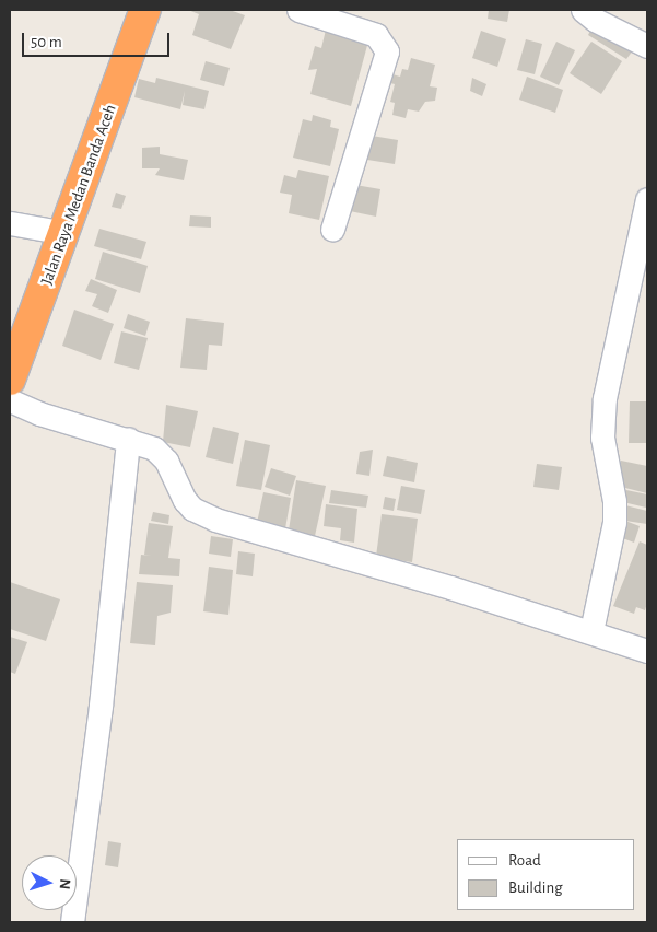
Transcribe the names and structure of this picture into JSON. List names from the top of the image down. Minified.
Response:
{"streets":{"highway":["Jalan Raya Medan Banda Aceh"]},"legend":["Road","Building"],"scale_bar":"50 m","north":"right"}
